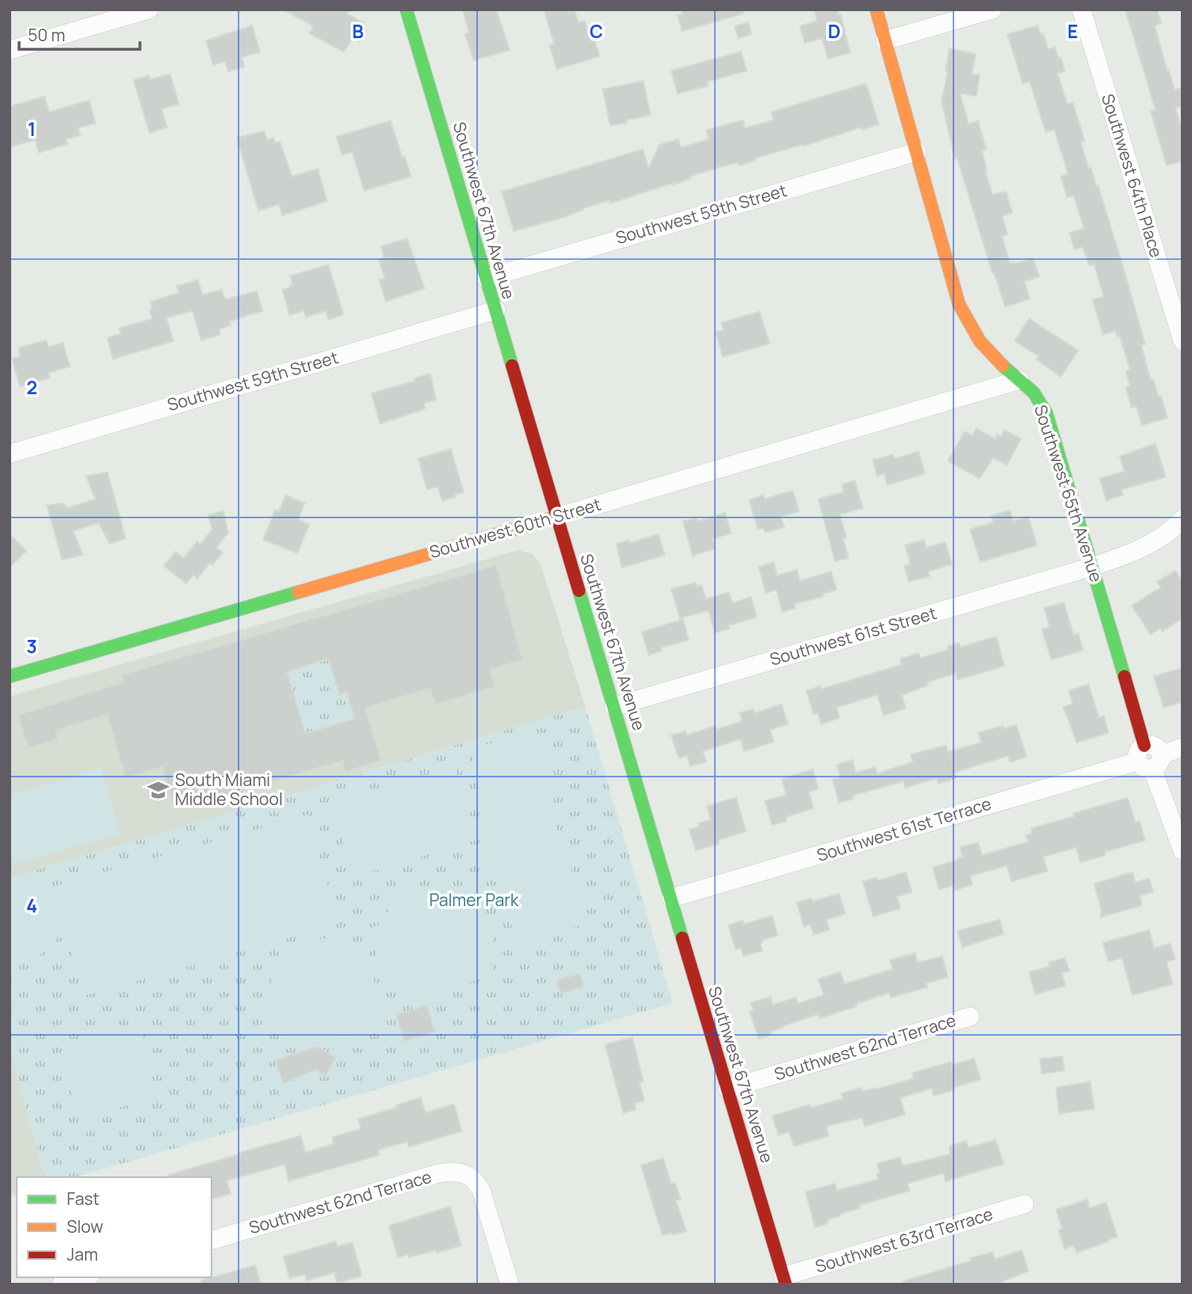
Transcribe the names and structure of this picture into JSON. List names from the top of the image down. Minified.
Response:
{"streets":{"street":["Southwest 64th Place","Southwest 67th Avenue","Southwest 59th Street","Southwest 65th Avenue","Southwest 60th Street","Southwest 61st Street","Southwest 61st Terrace","Southwest 62nd Terrace","Southwest 63rd Terrace"]},"crossings":[["Southwest 67th Avenue","Southwest 59th Street"],["Southwest 67th Avenue","Southwest 60th Street"],["Southwest 67th Avenue","Southwest 61st Street"],["Southwest 67th Avenue","Southwest 61st Terrace"],["Southwest 67th Avenue","Southwest 62nd Terrace"],["Southwest 67th Avenue","Southwest 63rd Terrace"],["Southwest 59th Street","Southwest 65th Avenue"],["Southwest 65th Avenue","Southwest 60th Street"],["Southwest 65th Avenue","Southwest 61st Street"],["Southwest 65th Avenue","Southwest 61st Terrace"]],"parks":["Palmer Park"],"places":{"school or university":["South Miami Middle School"]},"legend":["Fast","Slow","Jam"],"scale_bar":"50 m","grid":{"columns":["B","C","D","E"],"rows":["1","2","3","4"]}}
